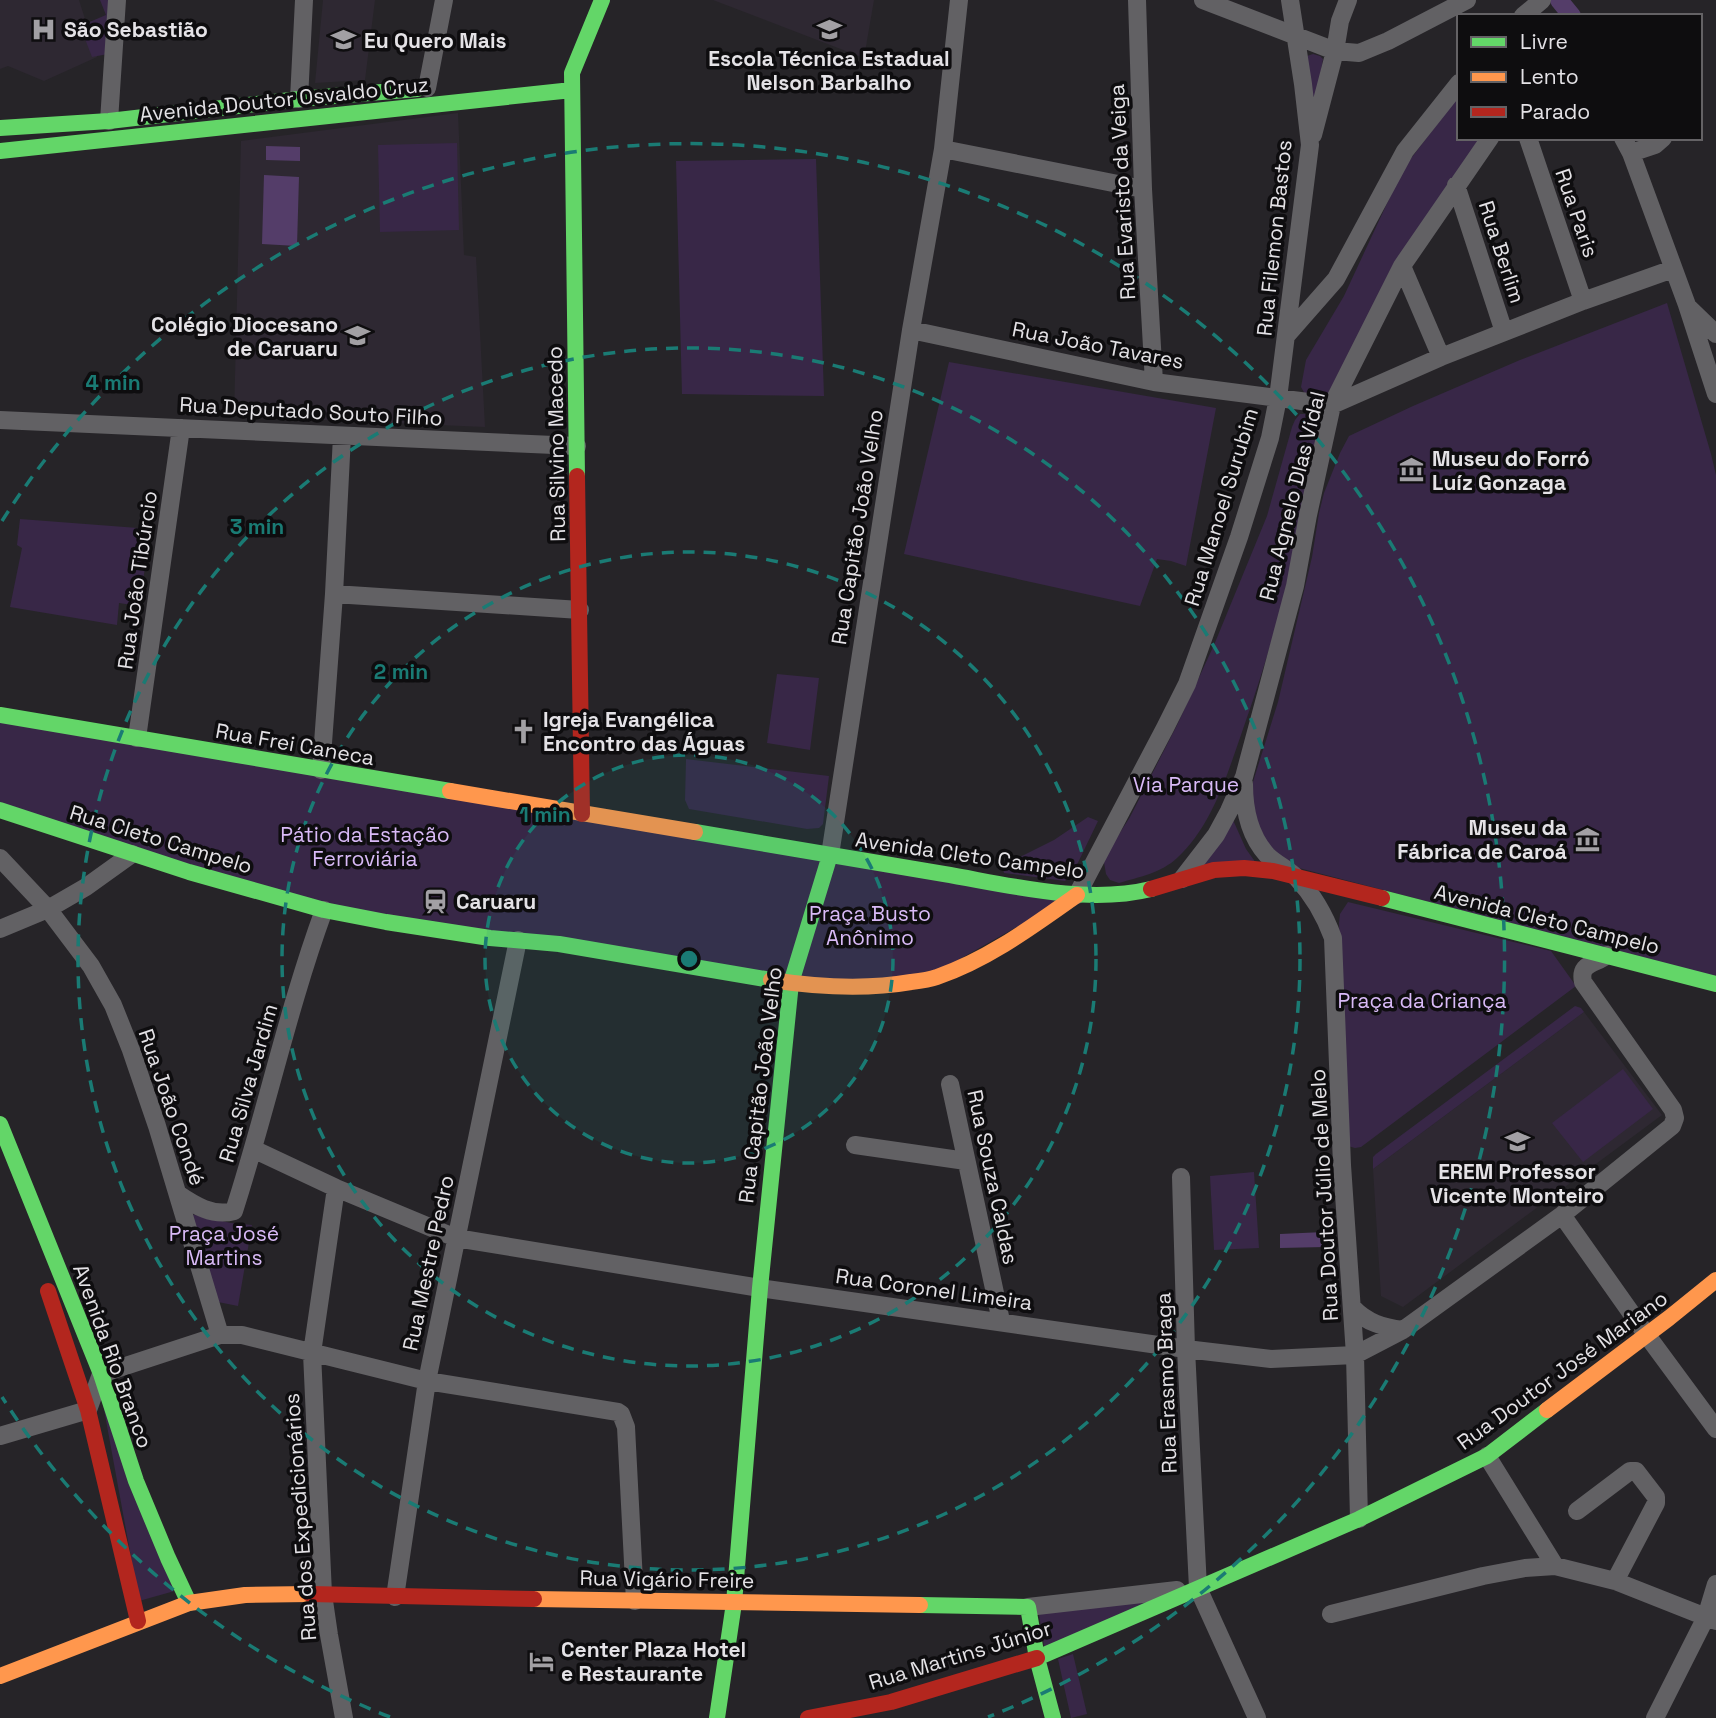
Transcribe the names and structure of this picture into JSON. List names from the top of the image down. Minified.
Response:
{"streets":{"main road":["Avenida Doutor Osvaldo Cruz","Rua Silvino Macedo","Rua Capitão João Velho","Rua Frei Caneca","Rua Cleto Campelo","Avenida Cleto Campelo","Avenida Rio Branco","Rua Doutor José Mariano","Rua Vigário Freire","Rua Martins Júnior"],"street":["Rua Evaristo da Veiga","Rua Paris","Rua Filemon Bastos","Rua Berlim","Rua João Tavares","Rua Deputado Souto Filho","Rua Agnelo DIas Vidal","Rua Manoel Surubim","Rua João Tibúrcio","Rua Silva Jardim","Rua João Condé","Rua Souza Caldas","Rua Doutor Júlio de Melo","Rua Mestre Pedro","Rua Coronel Limeira","Rua Erasmo Braga","Rua dos Expedicionários"]},"crossings":[["Avenida Doutor Osvaldo Cruz","Rua Silvino Macedo"],["Rua Evaristo da Veiga","Rua João Tavares"],["Rua Filemon Bastos","Rua João Tavares"],["Rua Filemon Bastos","Rua Manoel Surubim"],["Rua Berlim","Rua Agnelo DIas Vidal"],["Rua João Tavares","Rua Manoel Surubim"],["Rua João Tavares","Rua Capitão João Velho"],["Rua Deputado Souto Filho","Rua Silvino Macedo"],["Rua Deputado Souto Filho","Rua João Tibúrcio"],["Rua Silvino Macedo","Rua Frei Caneca"],["Rua Silvino Macedo","Avenida Cleto Campelo"],["Rua Agnelo DIas Vidal","Rua Manoel Surubim"],["Rua Agnelo DIas Vidal","Avenida Cleto Campelo"],["Rua Agnelo DIas Vidal","Rua Doutor Júlio de Melo"],["Rua Manoel Surubim","Rua Cleto Campelo"],["Rua Manoel Surubim","Avenida Cleto Campelo"],["Rua Capitão João Velho","Rua Cleto Campelo"],["Rua Capitão João Velho","Avenida Cleto Campelo"],["Rua Capitão João Velho","Rua Coronel Limeira"],["Rua Capitão João Velho","Rua Vigário Freire"],["Rua João Tibúrcio","Rua Frei Caneca"],["Rua Frei Caneca","Avenida Cleto Campelo"],["Rua Cleto Campelo","Avenida Cleto Campelo"],["Rua Cleto Campelo","Rua Silva Jardim"],["Rua Cleto Campelo","Rua Mestre Pedro"],["Avenida Cleto Campelo","Rua Doutor Júlio de Melo"],["Avenida Cleto Campelo","Rua Coronel Limeira"],["Rua Silva Jardim","Rua João Condé"],["Rua Silva Jardim","Rua Coronel Limeira"],["Rua Souza Caldas","Rua Coronel Limeira"],["Rua Doutor Júlio de Melo","Rua Coronel Limeira"],["Rua Doutor Júlio de Melo","Rua Doutor José Mariano"],["Rua Mestre Pedro","Rua Coronel Limeira"],["Rua Mestre Pedro","Rua Vigário Freire"],["Rua Coronel Limeira","Rua Erasmo Braga"],["Rua Coronel Limeira","Rua dos Expedicionários"],["Avenida Rio Branco","Rua Vigário Freire"],["Rua Doutor José Mariano","Rua Erasmo Braga"],["Rua Doutor José Mariano","Rua Vigário Freire"],["Rua Doutor José Mariano","Rua Martins Júnior"],["Rua Erasmo Braga","Rua Vigário Freire"],["Rua Erasmo Braga","Rua Martins Júnior"],["Rua dos Expedicionários","Rua Vigário Freire"],["Rua Vigário Freire","Rua Martins Júnior"]],"parks":["Via Parque","Pátio da Estação Ferroviária","Praça Busto Anônimo","Praça da Criança","Praça José Martins"],"places":{"hospital":["São Sebastião"],"school or university":["Escola Técnica Estadual Nelson Barbalho","Eu Quero Mais","Colégio Diocesano de Caruaru","EREM Professor Vicente Monteiro"],"museum":["Museu do Forró Luíz Gonzaga","Museu da Fábrica de Caroá"],"church":["Igreja Evangélica Encontro das Águas"],"station":["Caruaru"],"hotel":["Center Plaza Hotel e Restaurante"]},"legend":["Livre","Lento","Parado"],"rings":["4 min","3 min","2 min","1 min"]}
